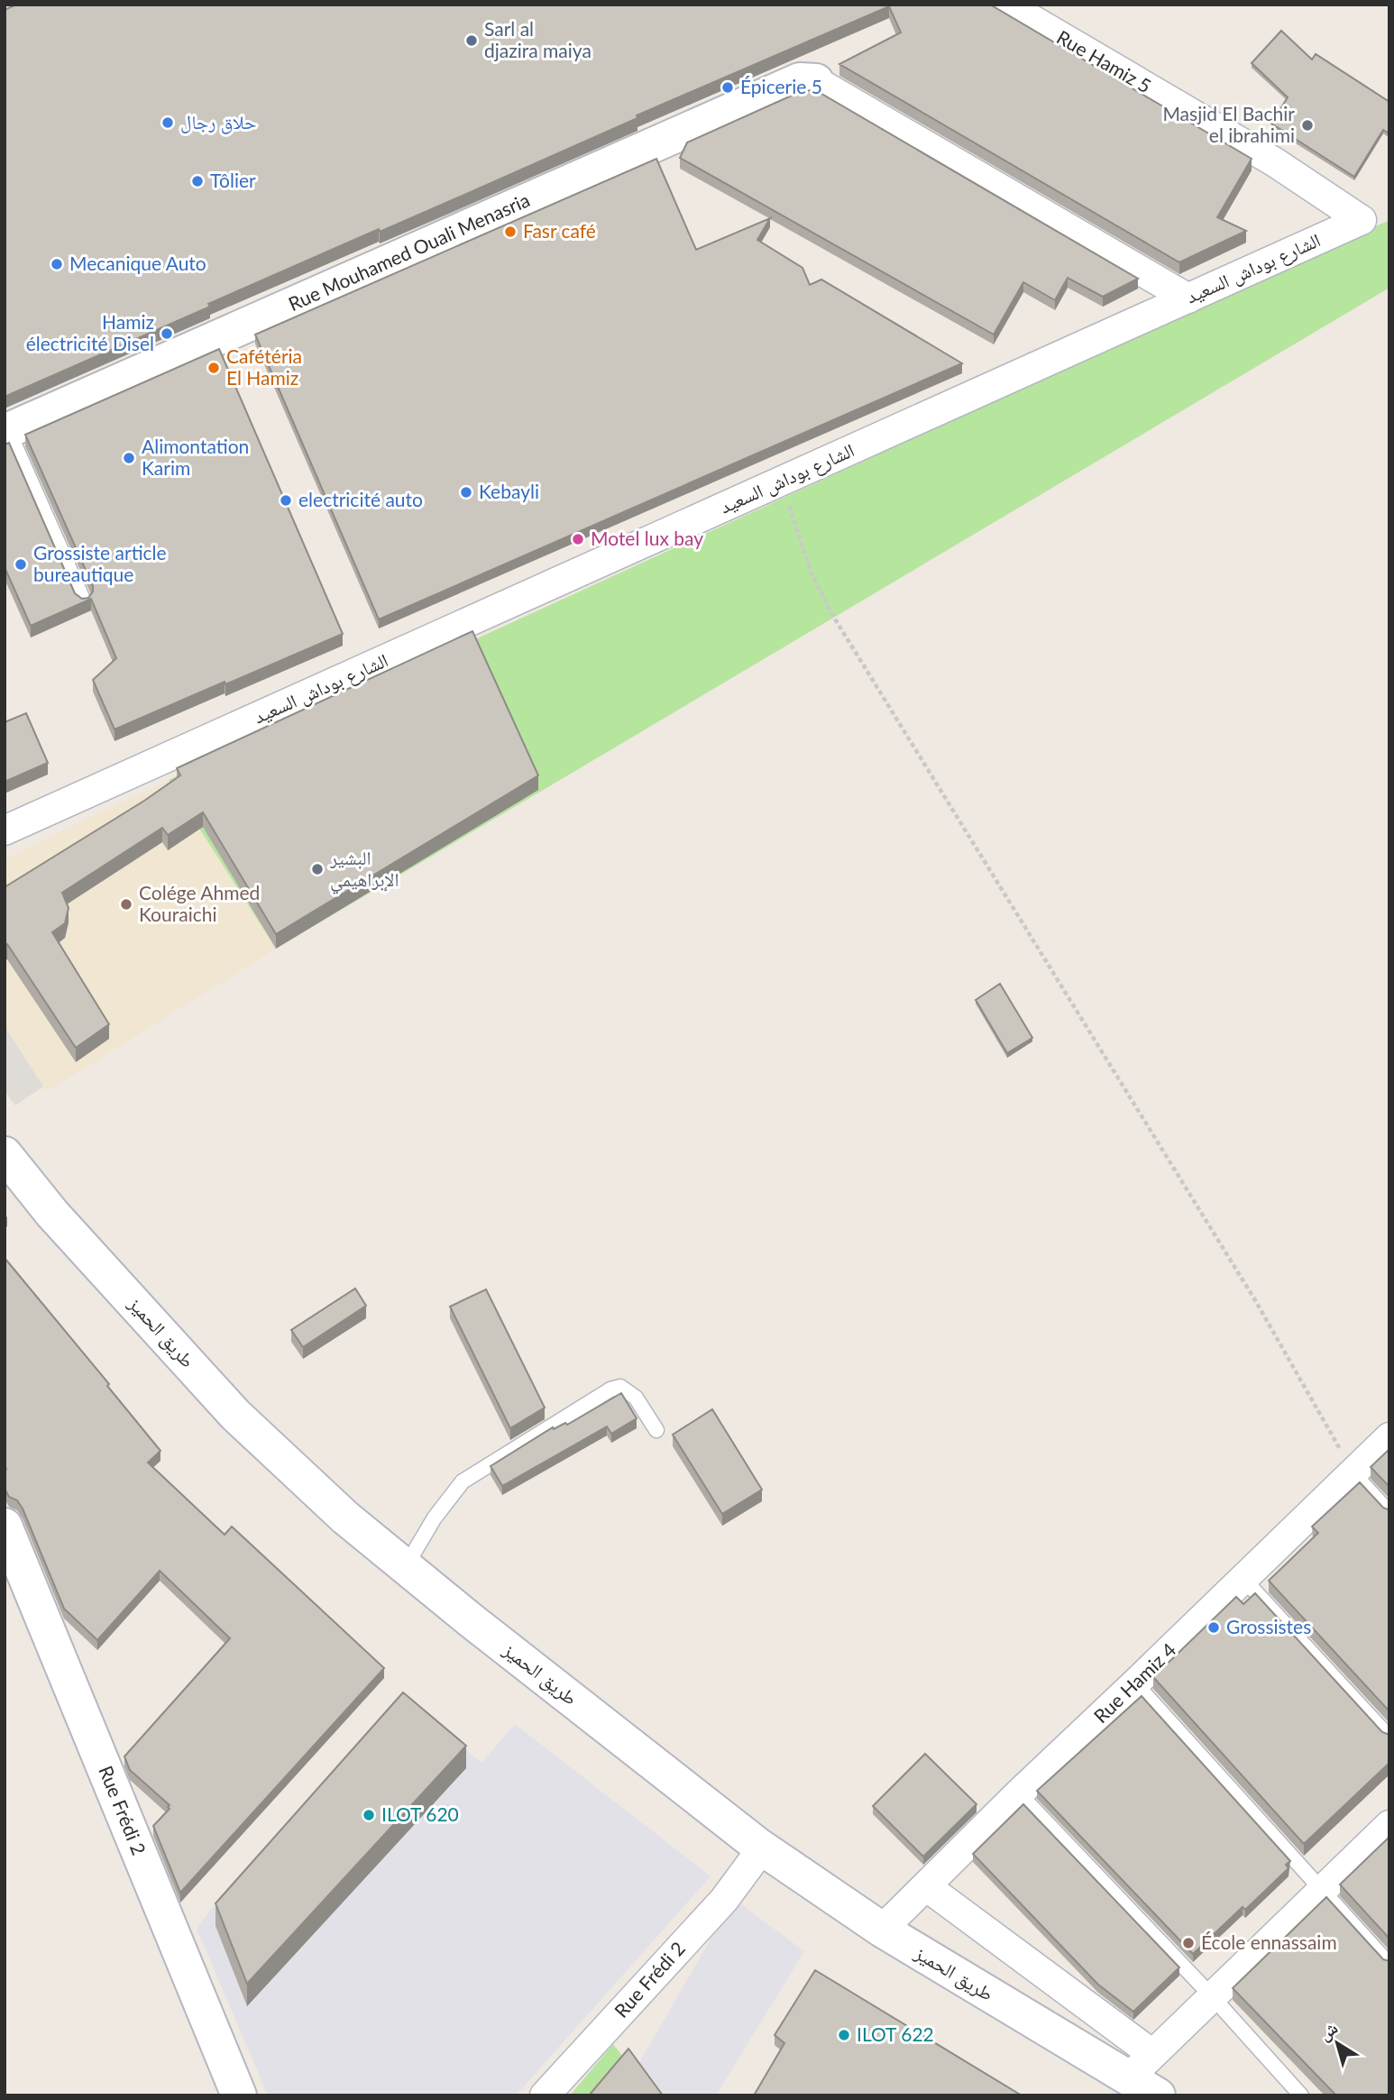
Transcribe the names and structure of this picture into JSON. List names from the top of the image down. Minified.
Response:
{"streets":{"main road":["Rue Mouhamed Ouali Menasria","طريق الحميز","Rue Frédi 2"],"street":["Rue Hamiz 5","الشارع بوداش السعيد","Rue Hamiz 4"]},"crossings":[["Rue Hamiz 5","الشارع بوداش السعيد"],["طريق الحميز","Rue Hamiz 4"],["طريق الحميز","Rue Frédi 2"]],"places":["Sarl al djazira maiya","Épicerie 5","حلاق رجال","Masjid El Bachir el ibrahimi","Tôlier","Fasr café","Mecanique Auto","Hamiz électricité Disel","Cafétéria El Hamiz","Alimontation Karim","Kebayli","electricité auto","Motel lux bay","Grossiste article bureautique","البشير الإبراهيمي","Colége Ahmed Kouraichi","Grossistes","ILOT 620","École ennassaim","ILOT 622"],"north":"top left"}
